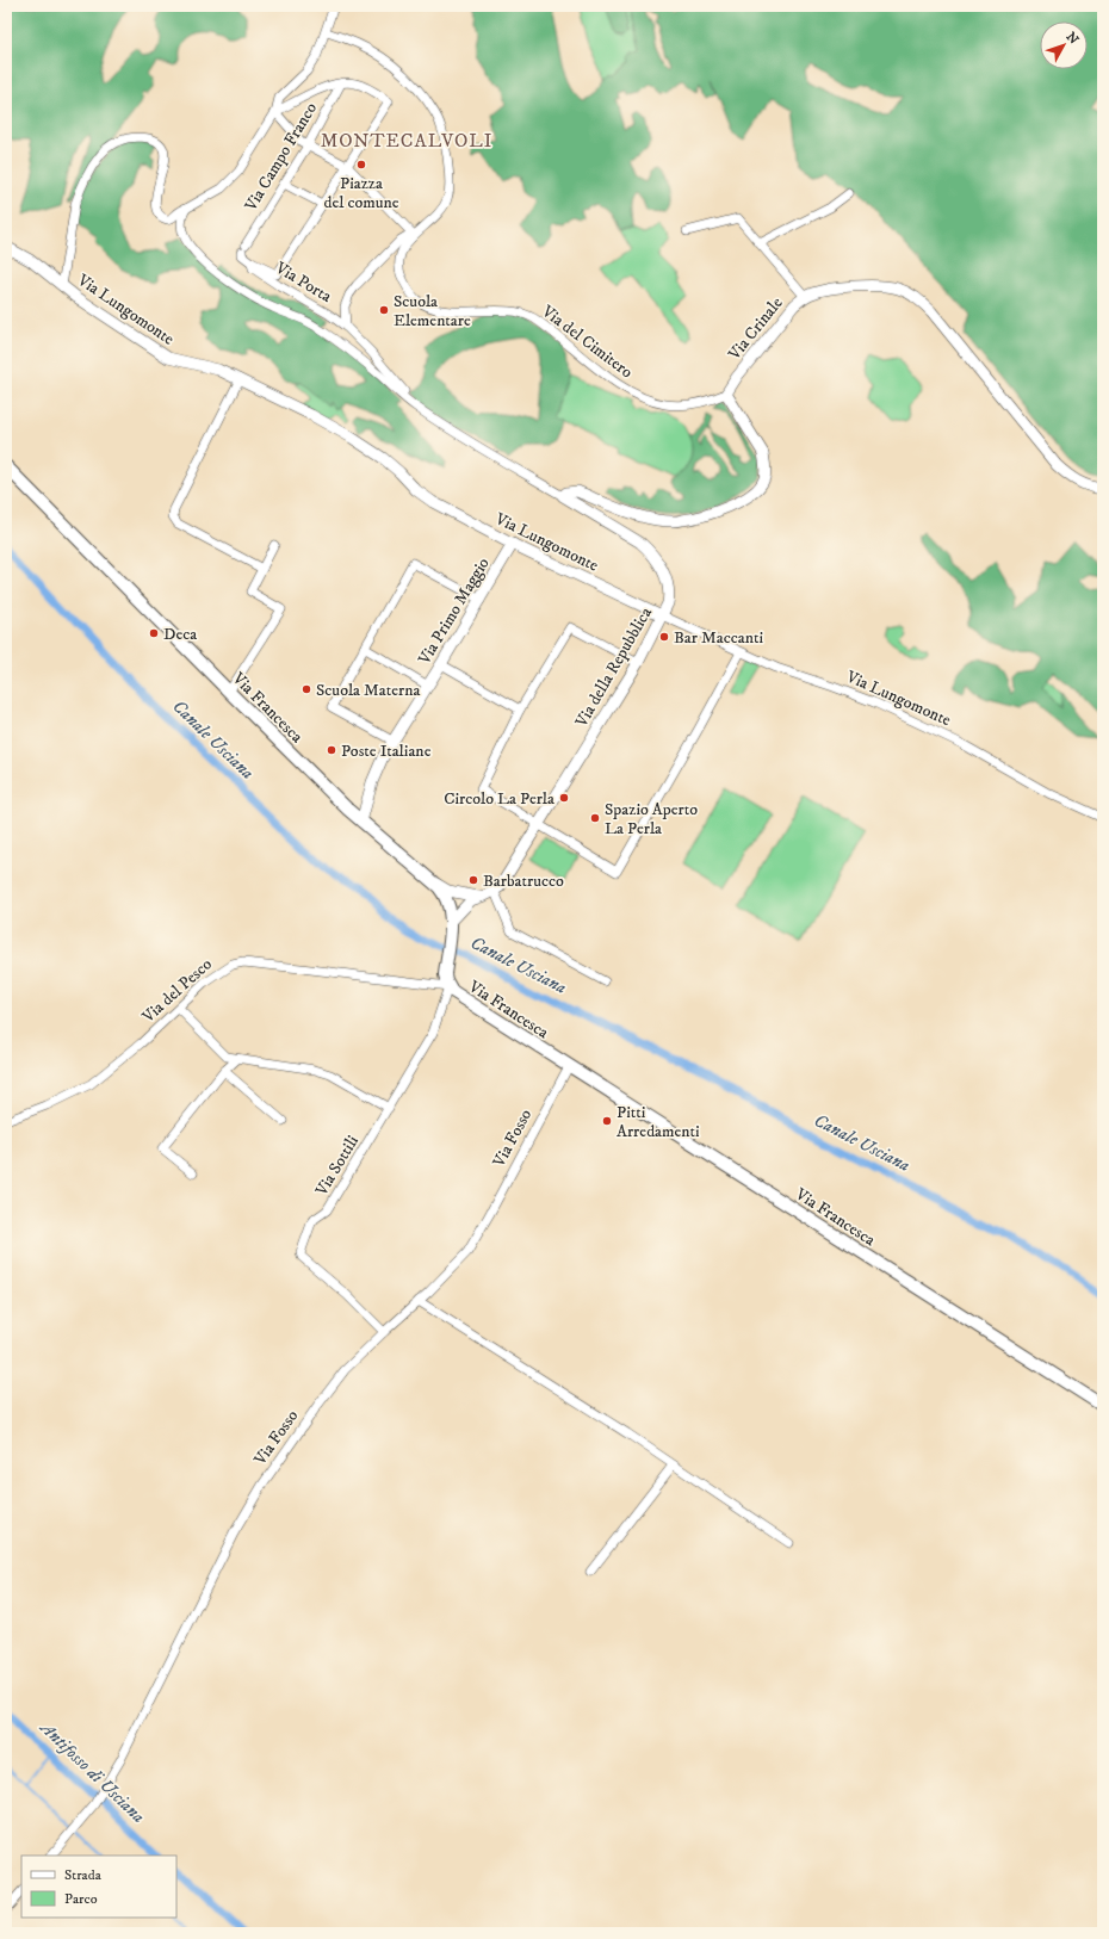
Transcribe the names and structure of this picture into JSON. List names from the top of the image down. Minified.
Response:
{"streets":{"main road":["Via Francesca"],"street":["Via Campo Franco","Via Porta","Via Lungomonte","Via Crinale","Via del Cimitero","Via Primo Maggio","Via della Repubblica","Via del Pesco","Via Fosso","Via Sottili"]},"crossings":[["Via Campo Franco","Via Porta"],["Via Porta","Via della Repubblica"],["Via Lungomonte","Via Primo Maggio"],["Via Lungomonte","Via della Repubblica"],["Via Crinale","Via del Cimitero"],["Via Primo Maggio","Via Francesca"],["Via Francesca","Via del Pesco"],["Via Francesca","Via Fosso"],["Via Francesca","Via Sottili"],["Via del Pesco","Via Sottili"],["Via Fosso","Via Sottili"]],"districts":["MONTECALVOLI"],"water":["Canale Usciana","Antifosso di Usciana"],"places":["Piazza del comune","Scuola Elementare","Deca","Bar Maccanti","Scuola Materna","Poste Italiane","Circolo La Perla","Spazio Aperto La Perla","Barbatrucco","Pitti Arredamenti"],"legend":["Strada","Parco"],"north":"top right"}
